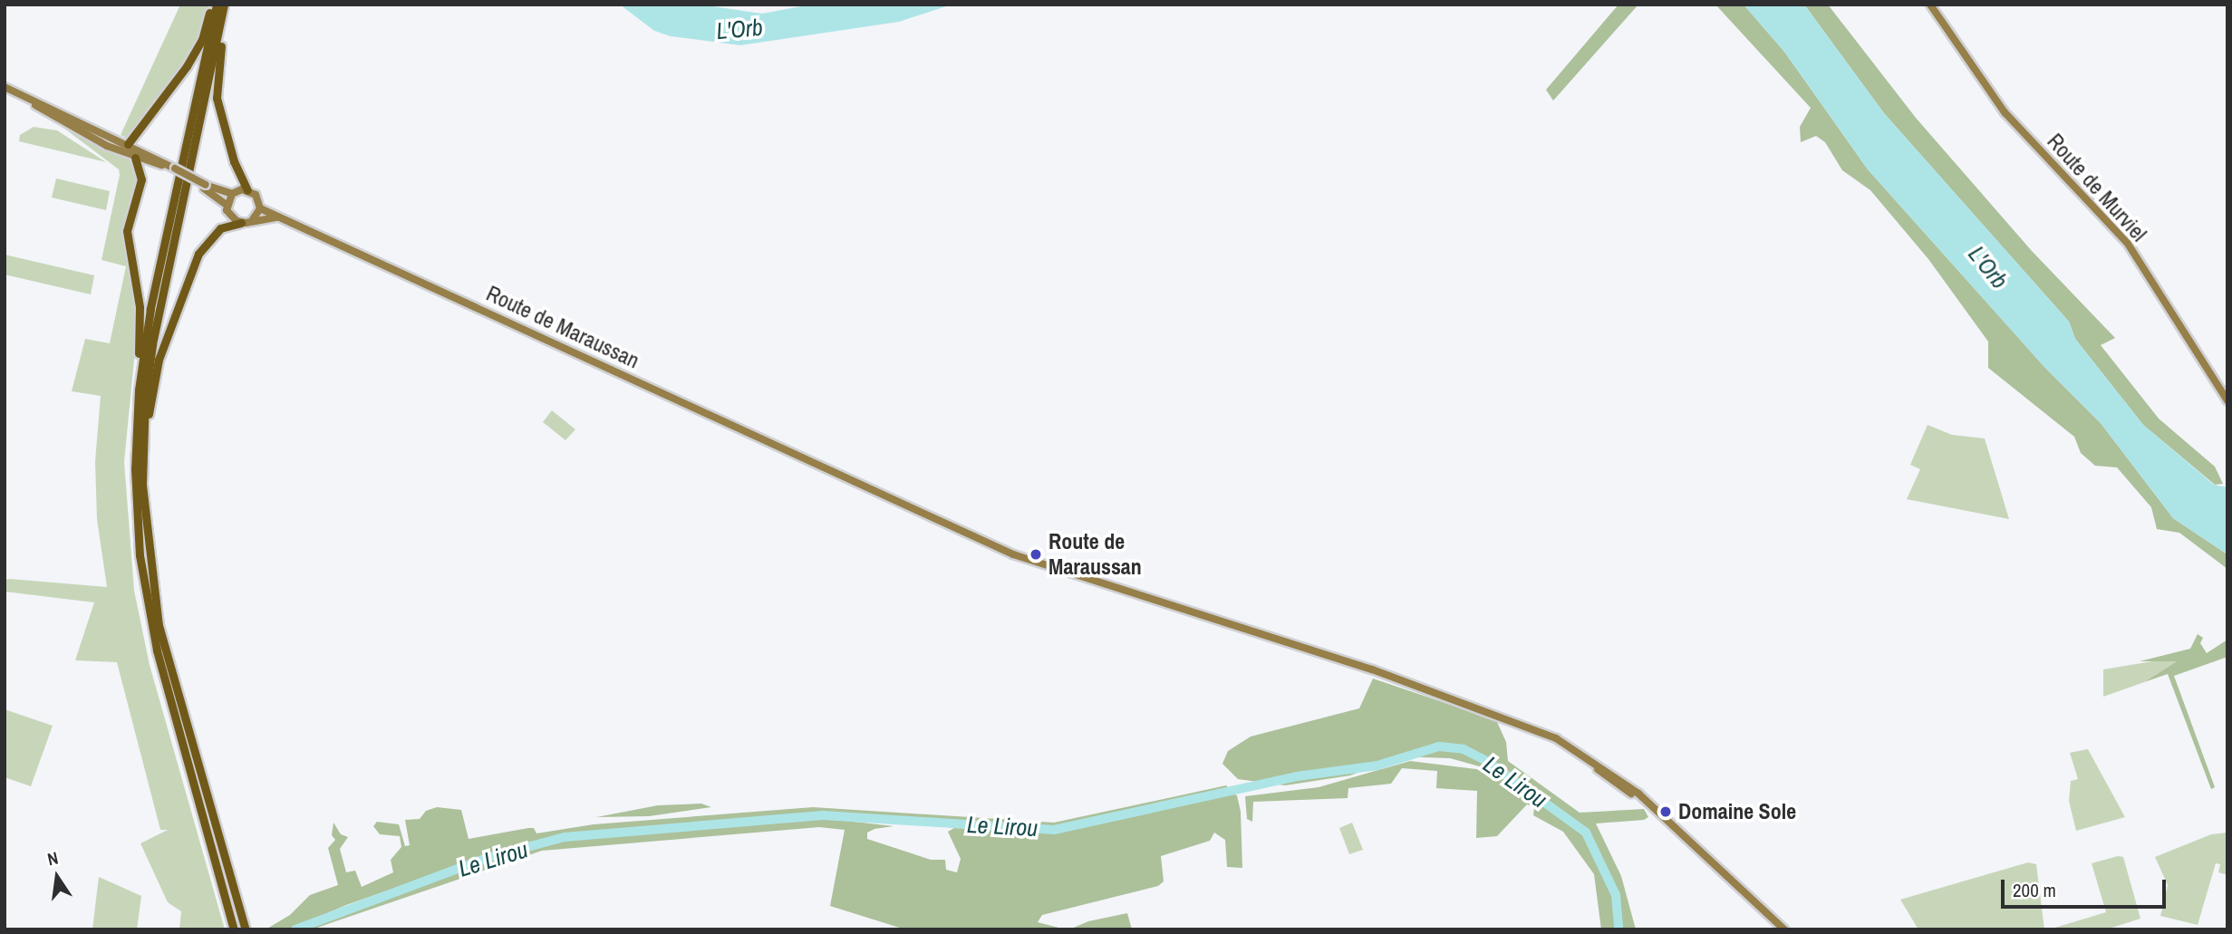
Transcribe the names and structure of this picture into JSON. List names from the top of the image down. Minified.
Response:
{"streets":{"main road":["Route de Murviel","Route de Maraussan"]},"water":["L'Orb","Le Lirou"],"places":["Route de Maraussan","Domaine Sole"],"scale_bar":"200 m","north":"top"}
